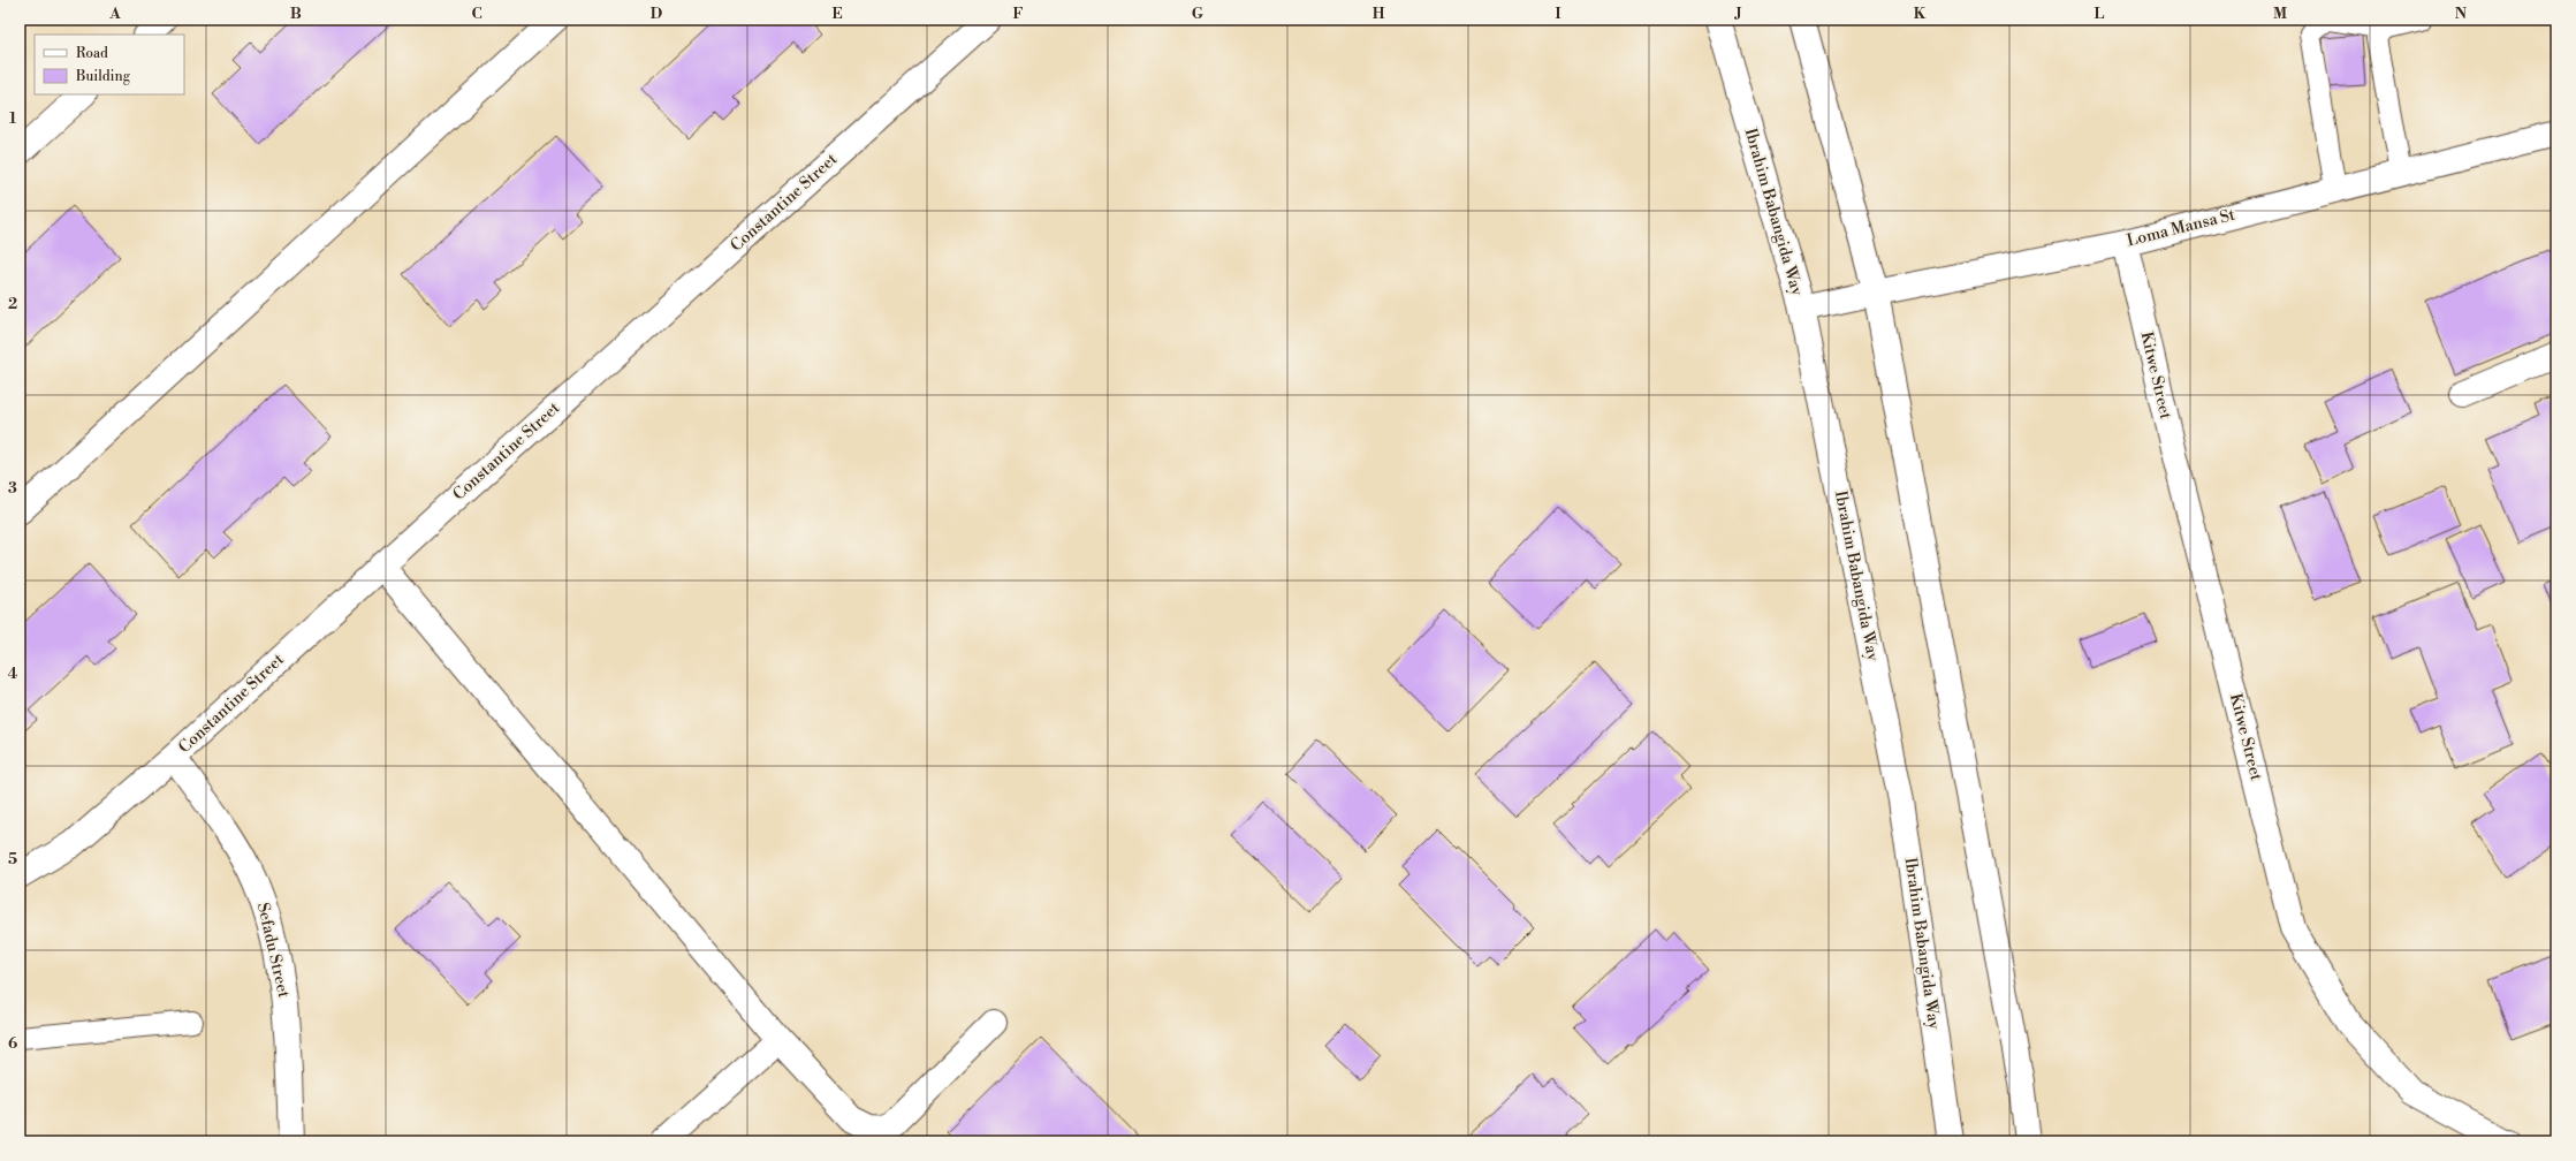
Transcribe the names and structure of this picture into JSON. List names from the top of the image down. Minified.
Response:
{"streets":{"street":["Constantine Street","Ibrahim Babangida Way","Loma Mansa St","Kitwe Street","Sefadu Street"]},"crossings":[["Constantine Street","Sefadu Street"],["Ibrahim Babangida Way","Loma Mansa St"],["Loma Mansa St","Kitwe Street"]],"legend":["Road","Building"],"grid":{"columns":["A","B","C","D","E","F","G","H","I","J","K","L","M","N"],"rows":["1","2","3","4","5","6"]}}
